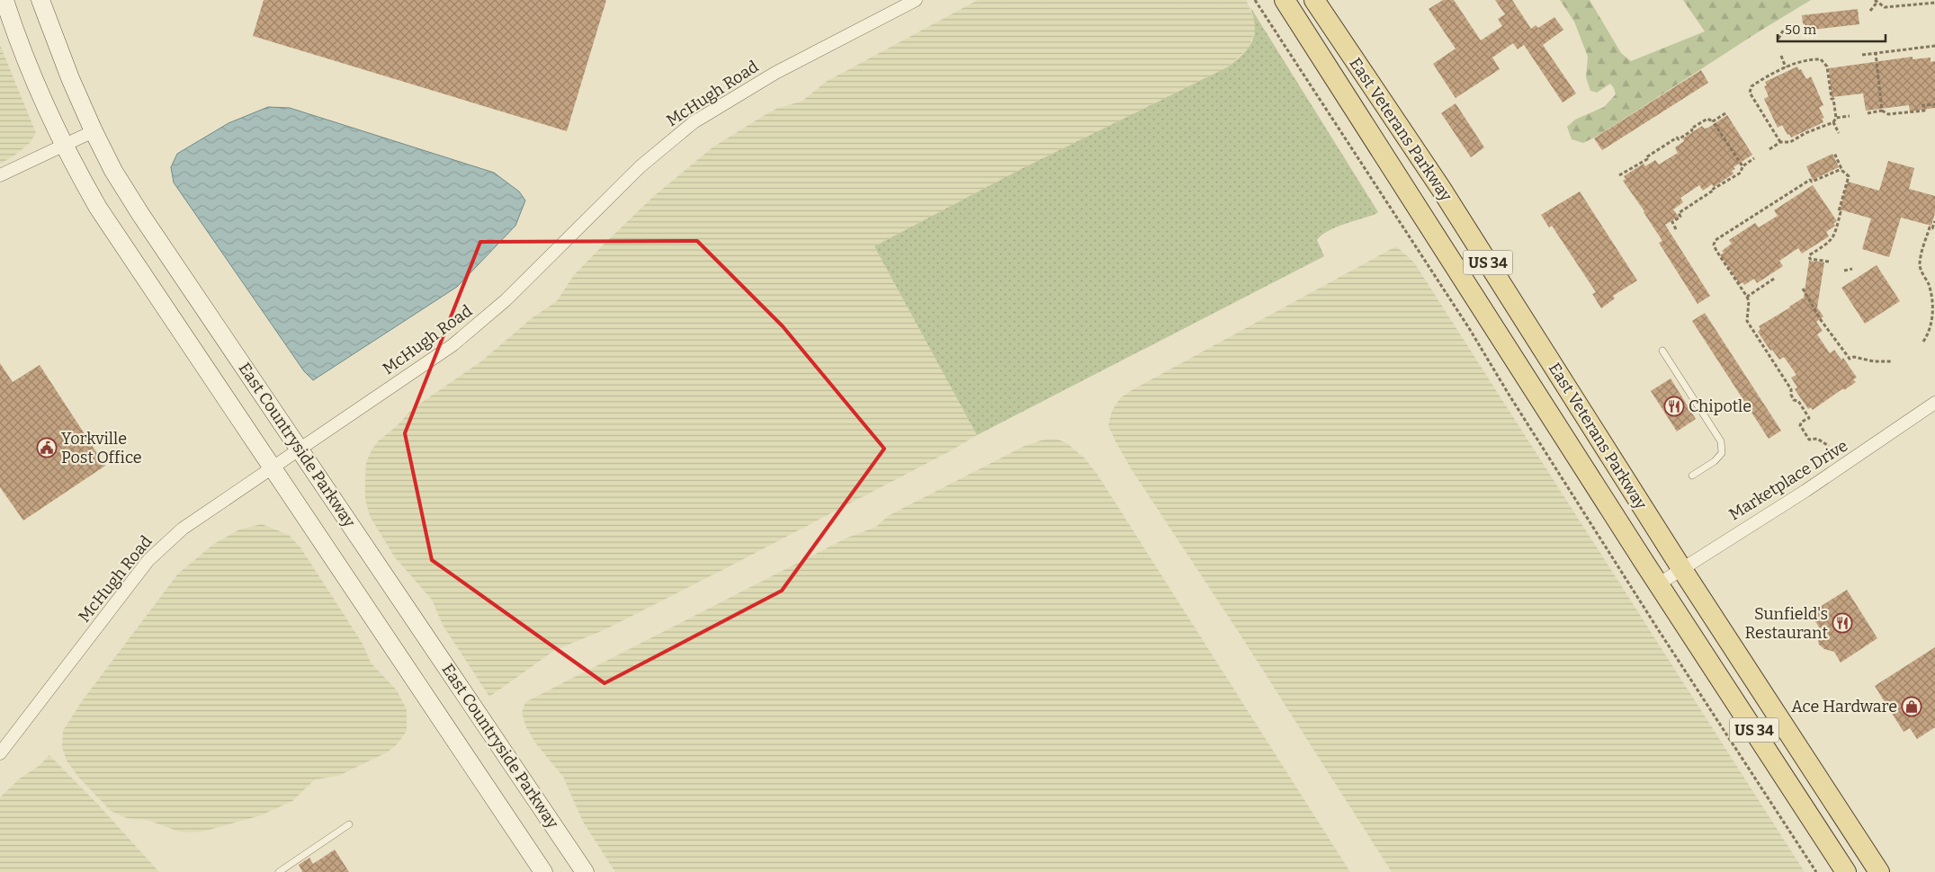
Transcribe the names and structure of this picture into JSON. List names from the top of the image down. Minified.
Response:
{"streets":{"main road":["East Veterans Parkway","US 34"],"street":["McHugh Road","East Countryside Parkway","Marketplace Drive"]},"crossings":[["McHugh Road","East Countryside Parkway"],["East Veterans Parkway","Marketplace Drive"]],"places":{"restaurant":["Chipotle","Sunfield's Restaurant"],"public building":["Yorkville Post Office"],"shop":["Ace Hardware"]},"scale_bar":"50 m"}
